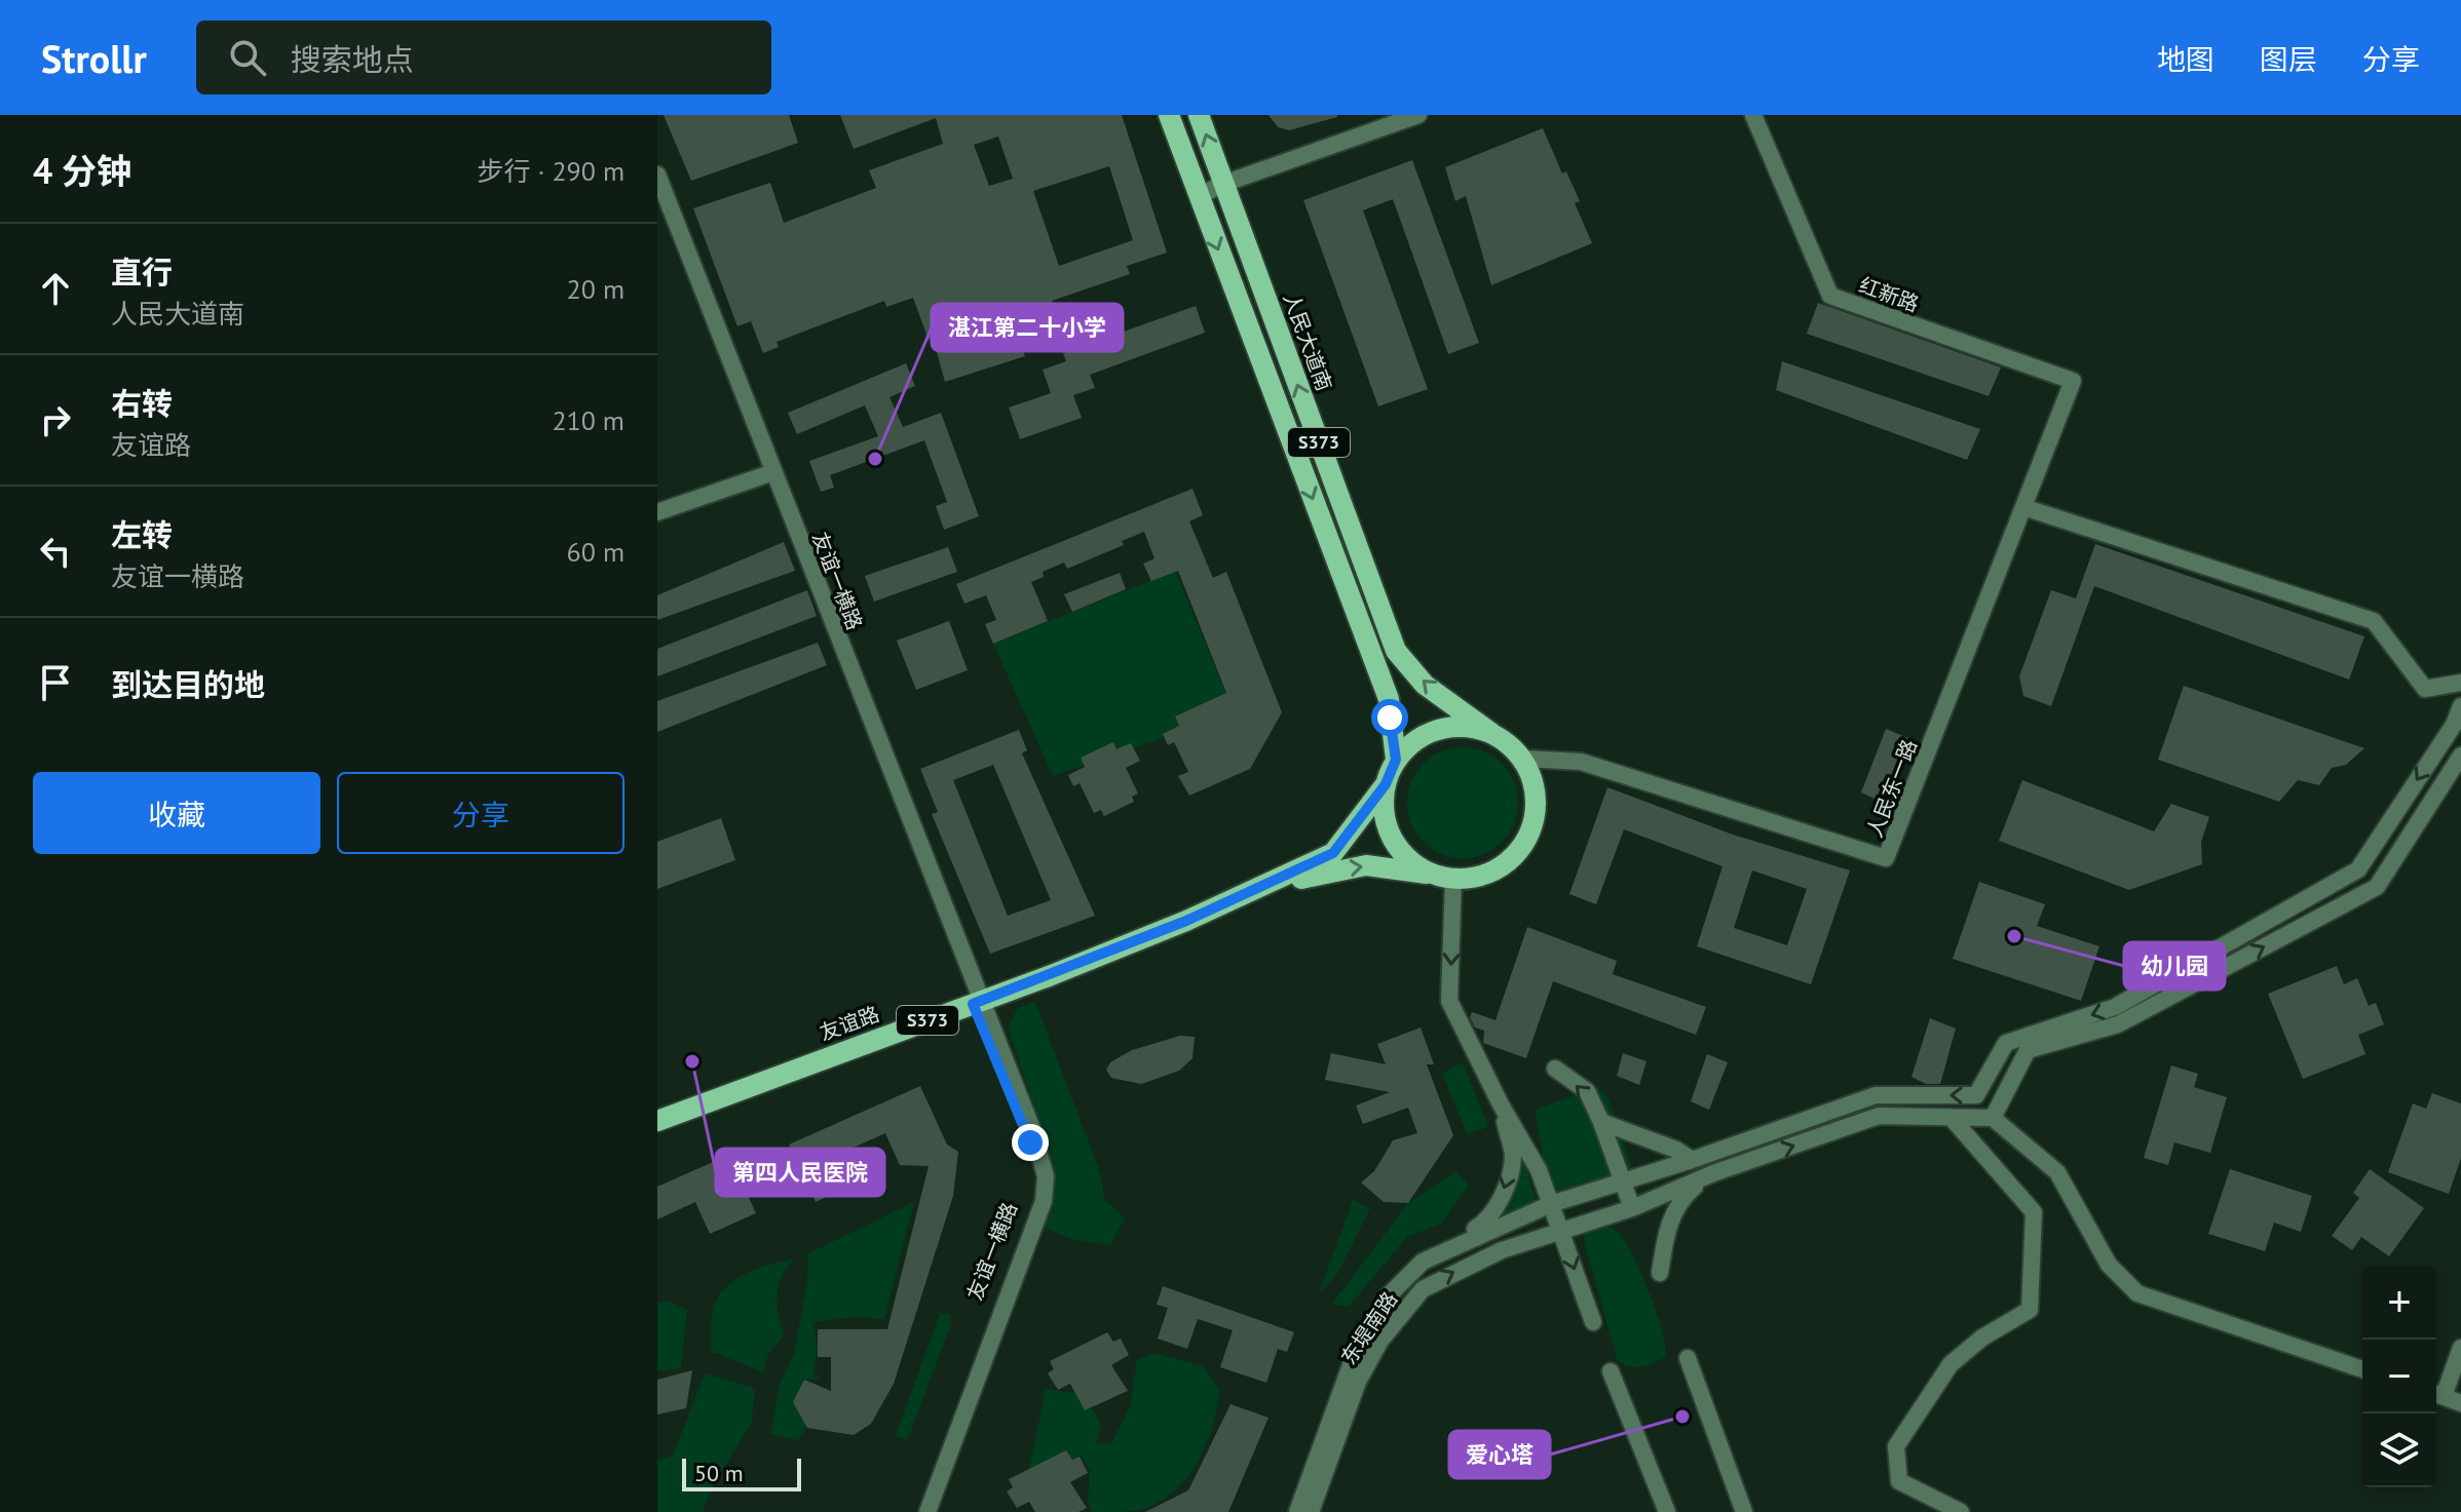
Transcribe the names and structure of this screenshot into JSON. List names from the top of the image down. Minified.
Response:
{"streets":{"main road":["人民大道南","S373","友谊路"],"street":["红新路","友谊一横路","人民东一路","东堤南路"]},"crossings":[["红新路","人民东一路"],["人民大道南","S373"],["人民大道南","人民东一路"],["人民大道南","友谊路"],["S373","人民东一路"],["S373","友谊路"],["友谊一横路","友谊路"],["人民东一路","友谊路"]],"places":["湛江第二十小学","幼儿园","第四人民医院","爱心塔"],"scale_bar":"50 m","page":{"header":"Strollr","search":"搜索地点","nav":["地图","图层","分享"],"heading":["4 分钟","步行 · 290 m"],"list":[["直行","人民大道南","20 m"],["右转","友谊路","210 m"],["左转","友谊一横路","60 m"],"到达目的地"],"buttons":["收藏","分享"],"map_buttons":["+","−"],"scale":"50 m"}}
